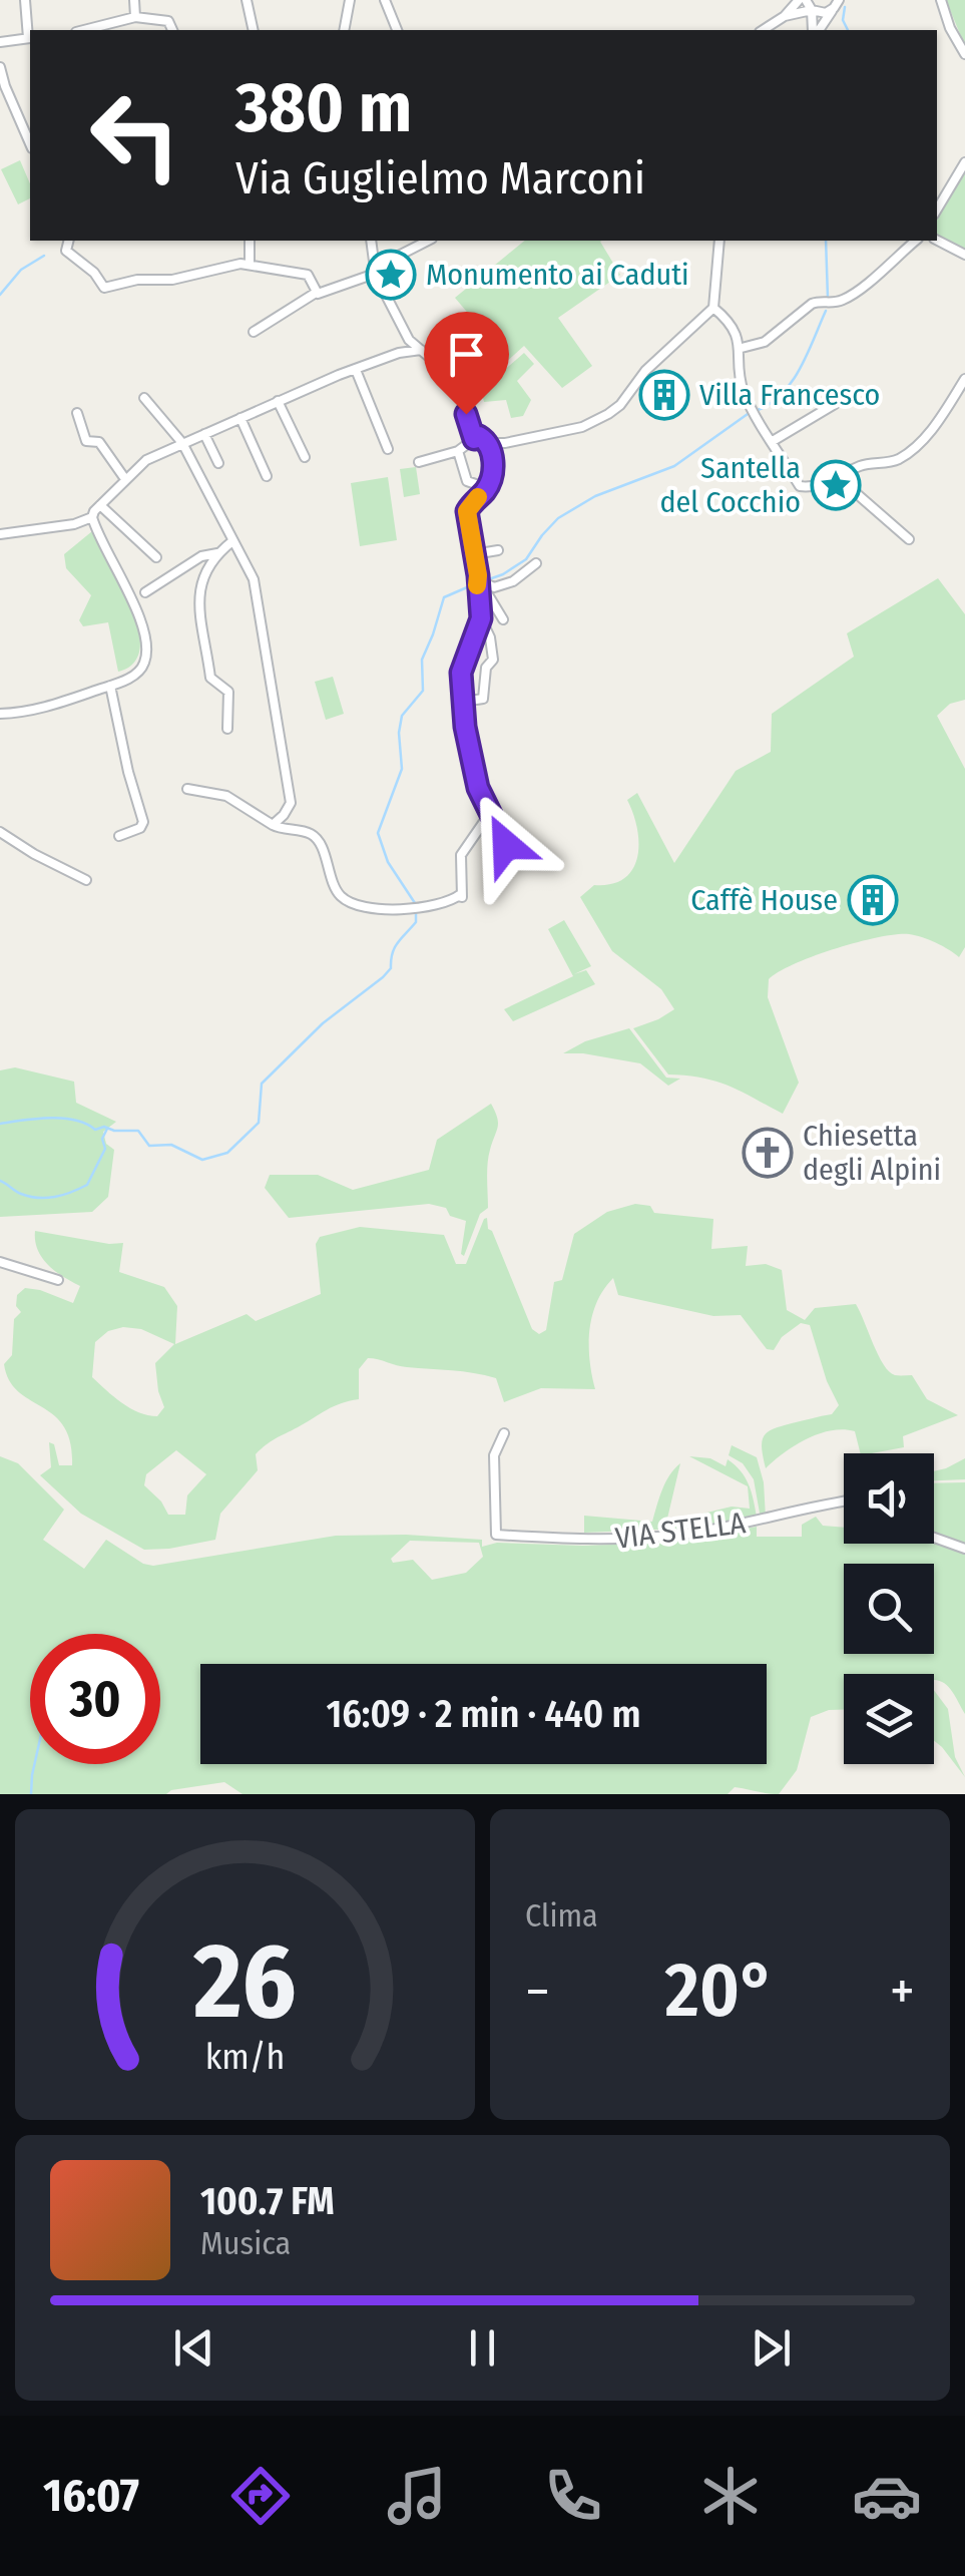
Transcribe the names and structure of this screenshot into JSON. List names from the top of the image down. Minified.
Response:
{"streets":{"street":["VIA STELLA"]},"places":{"place":["Monumento ai Caduti","Santella del Cocchio"],"building":["Villa Francesco","Caffè House"],"church":["Chiesetta degli Alpini"]},"page":{"turn":["380 m","Via Guglielmo Marconi"],"limit":"30","trip":"16:09 · 2 min · 440 m","tile":"Clima","heat":["−","20°","+"],"song":["100.7 FM","Musica"],"tabs":"16:07","gauge":["26","km/h"]}}
